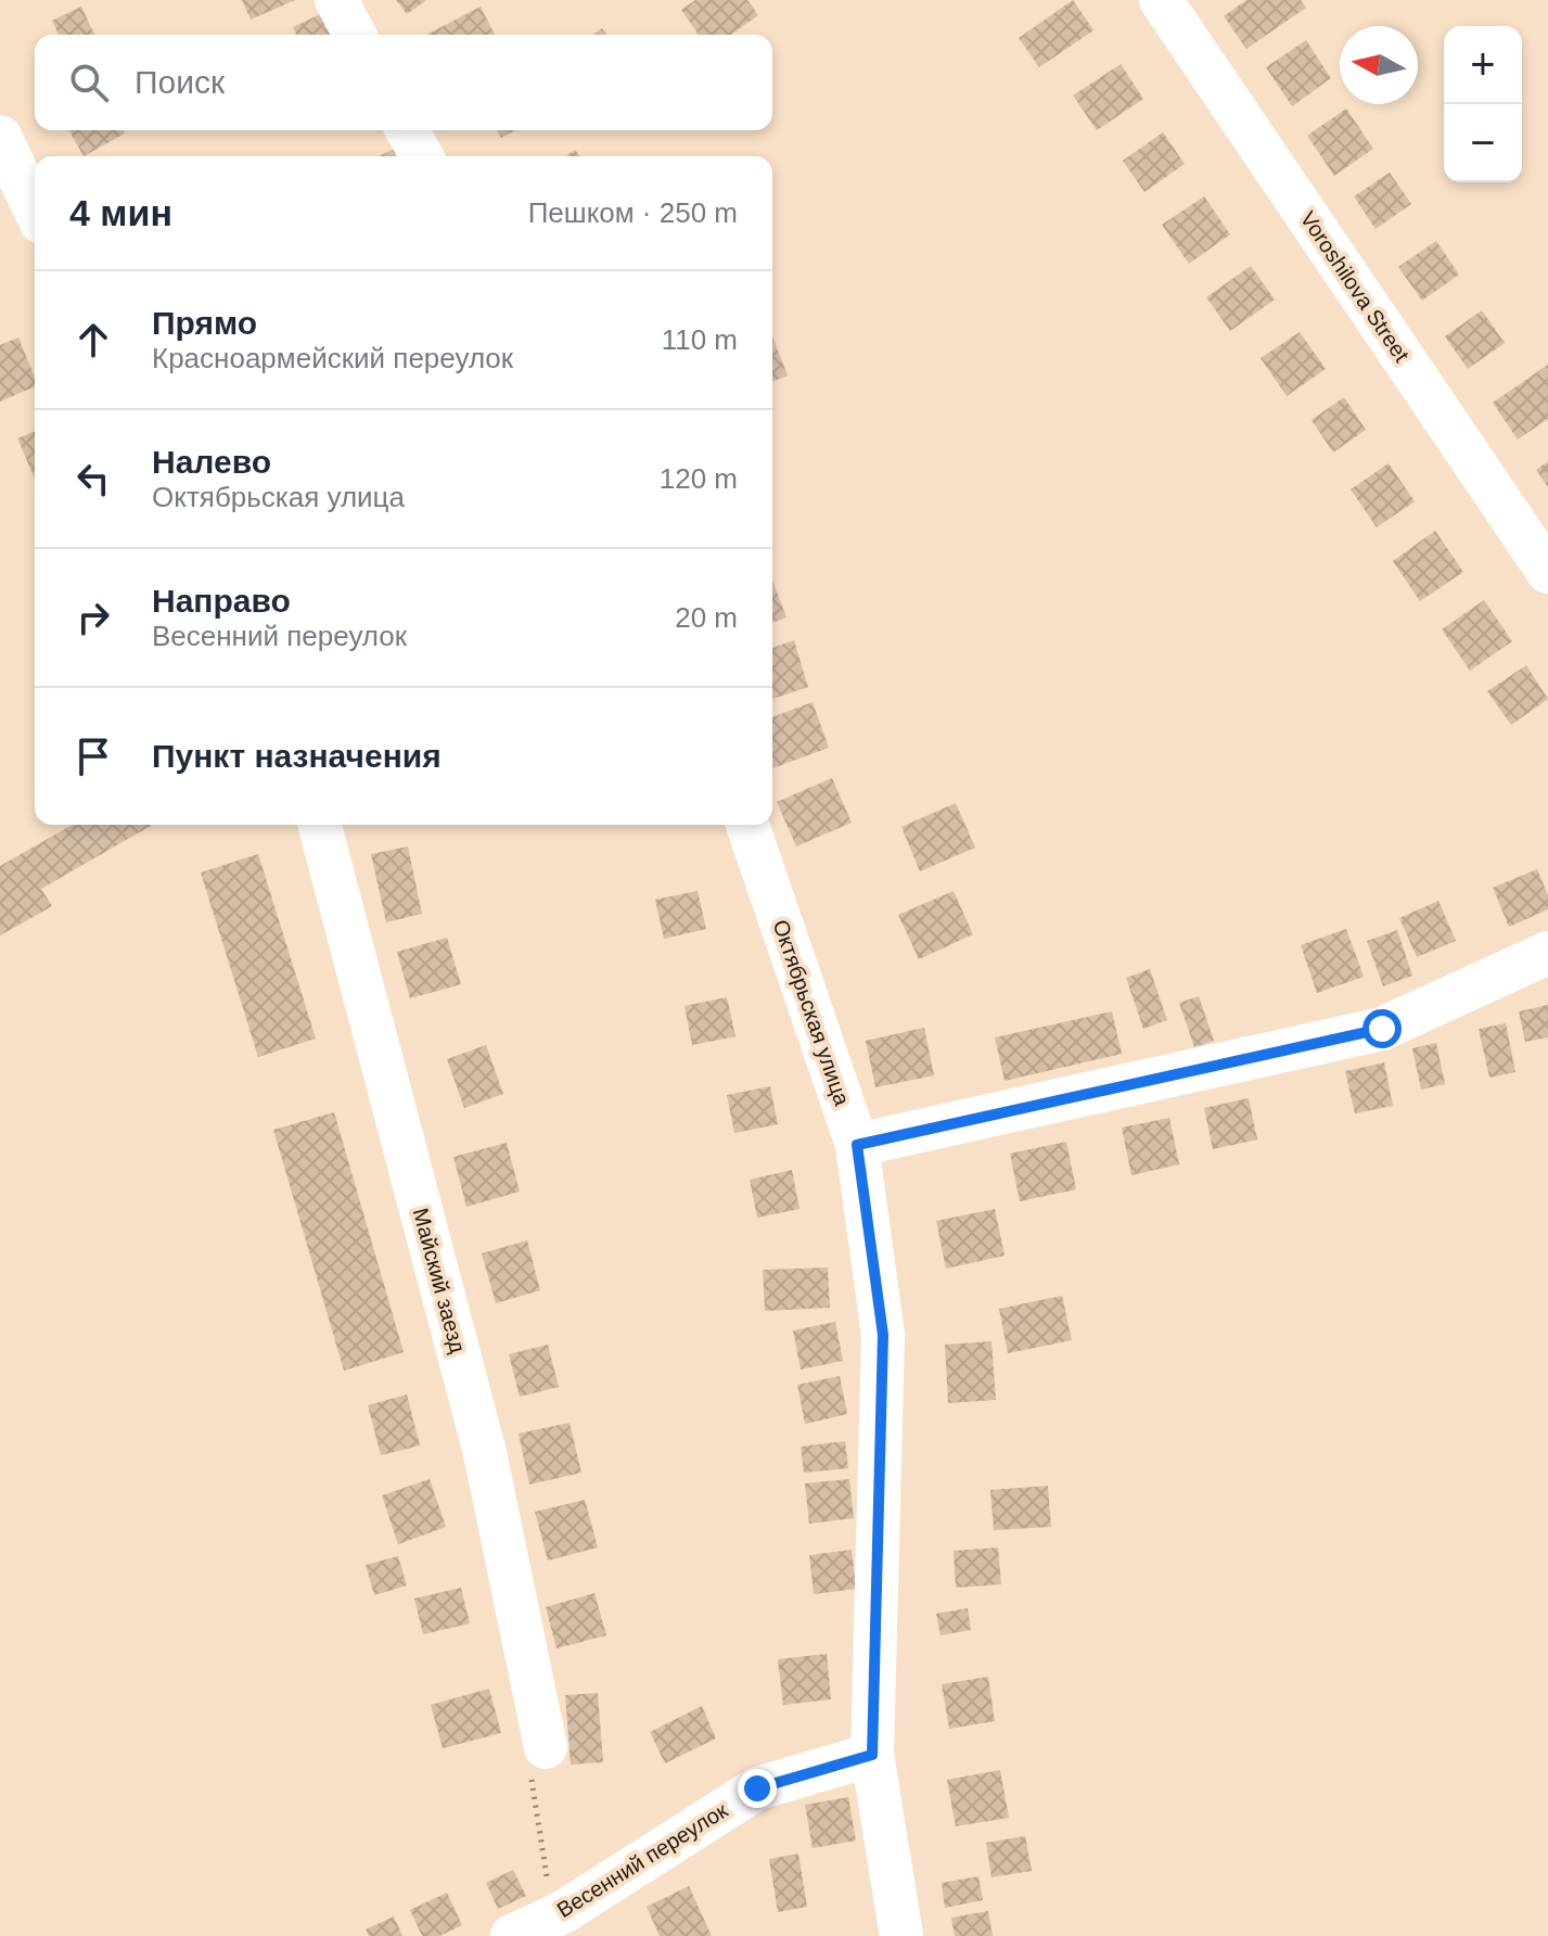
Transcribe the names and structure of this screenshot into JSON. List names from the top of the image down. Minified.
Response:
{"streets":{"street":["Voroshilova Street","Октябрьская улица","Майский заезд","Весенний переулок"]},"crossings":[["Октябрьская улица","Весенний переулок"]],"north":"left","page":{"map_buttons":["+","−"],"search":"Поиск","heading":["4 мин","Пешком · 250 m"],"list":[["Прямо","Красноармейский переулок","110 m"],["Налево","Октябрьская улица","120 m"],["Направо","Весенний переулок","20 m"],"Пункт назначения"]}}
